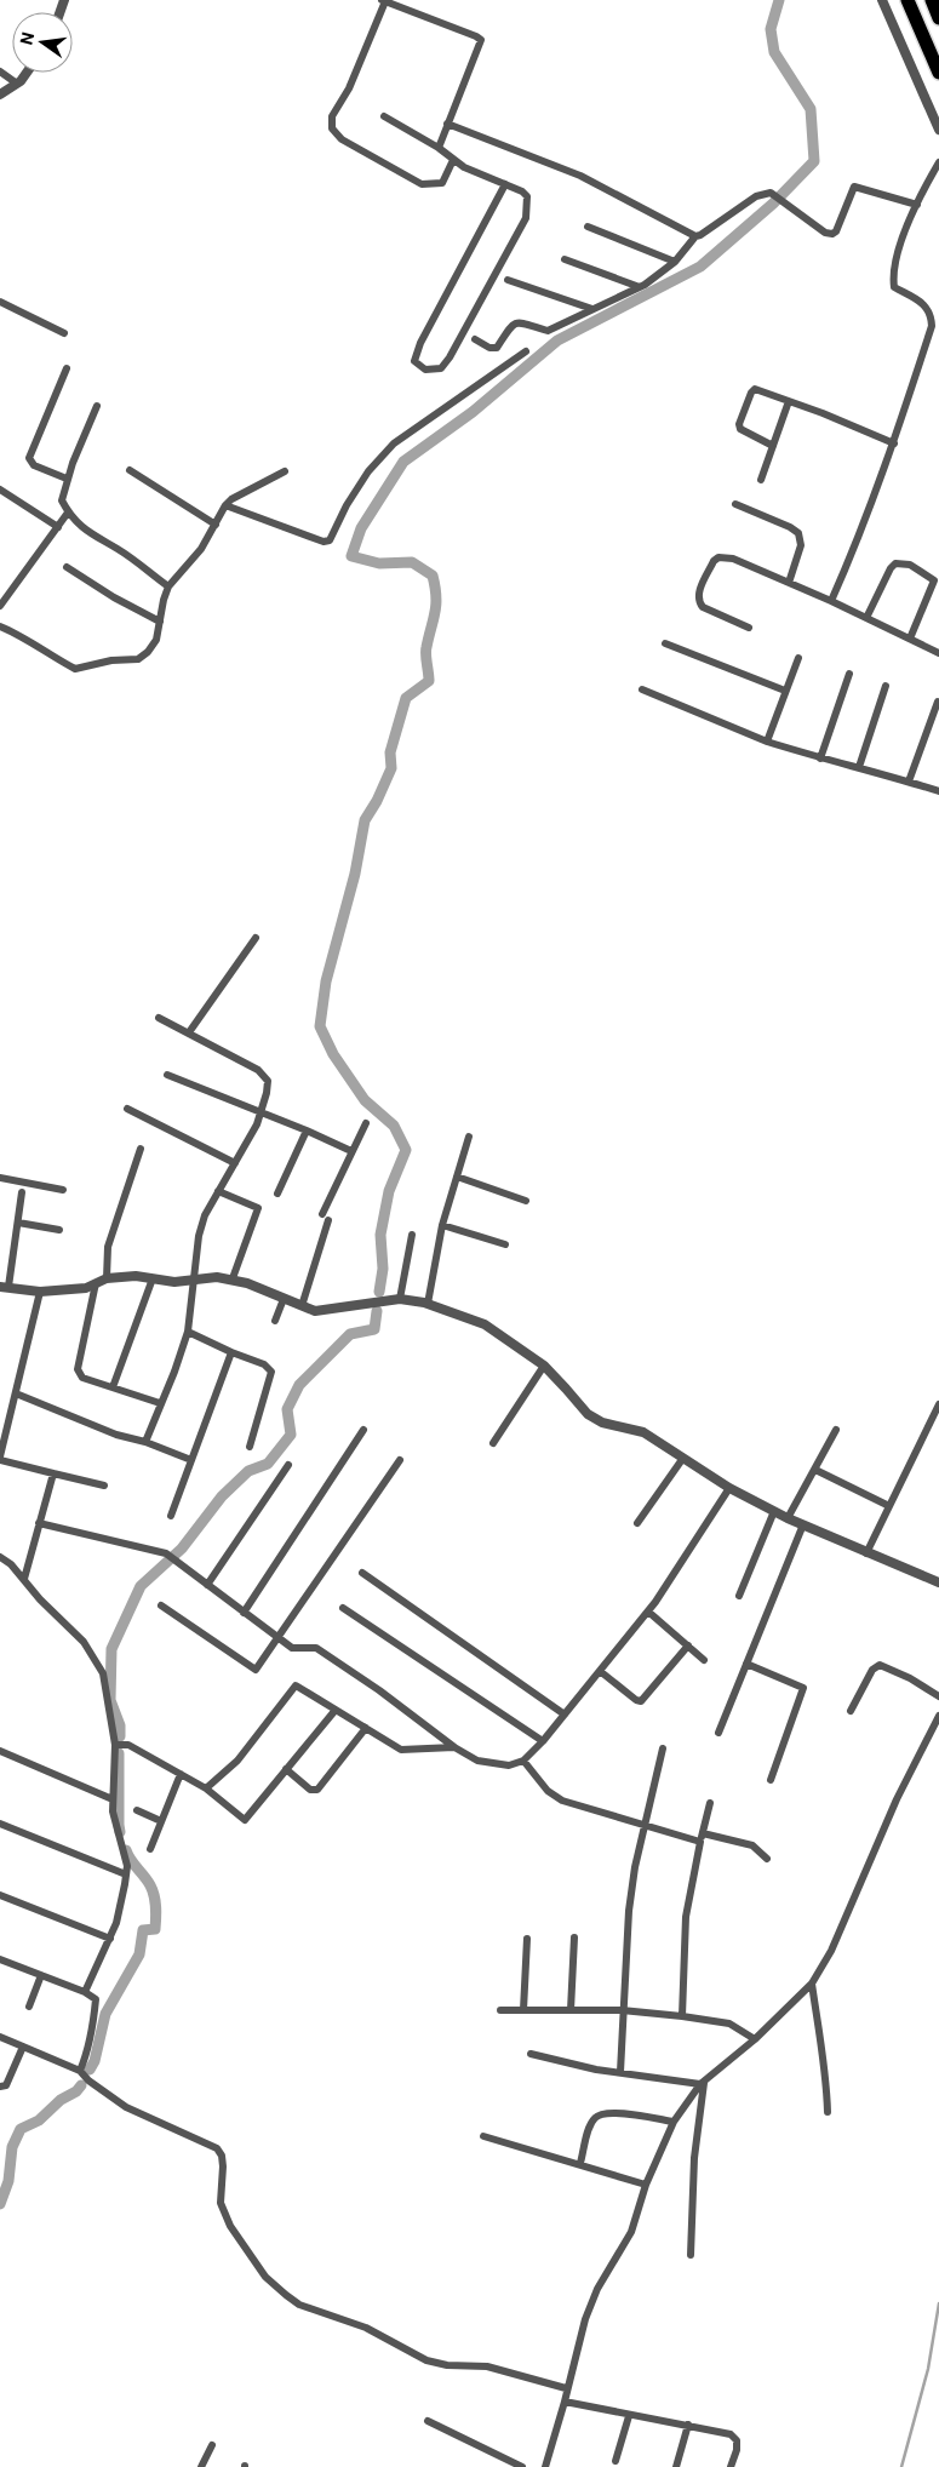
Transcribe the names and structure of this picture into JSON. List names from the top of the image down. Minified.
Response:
{"north":"left"}
